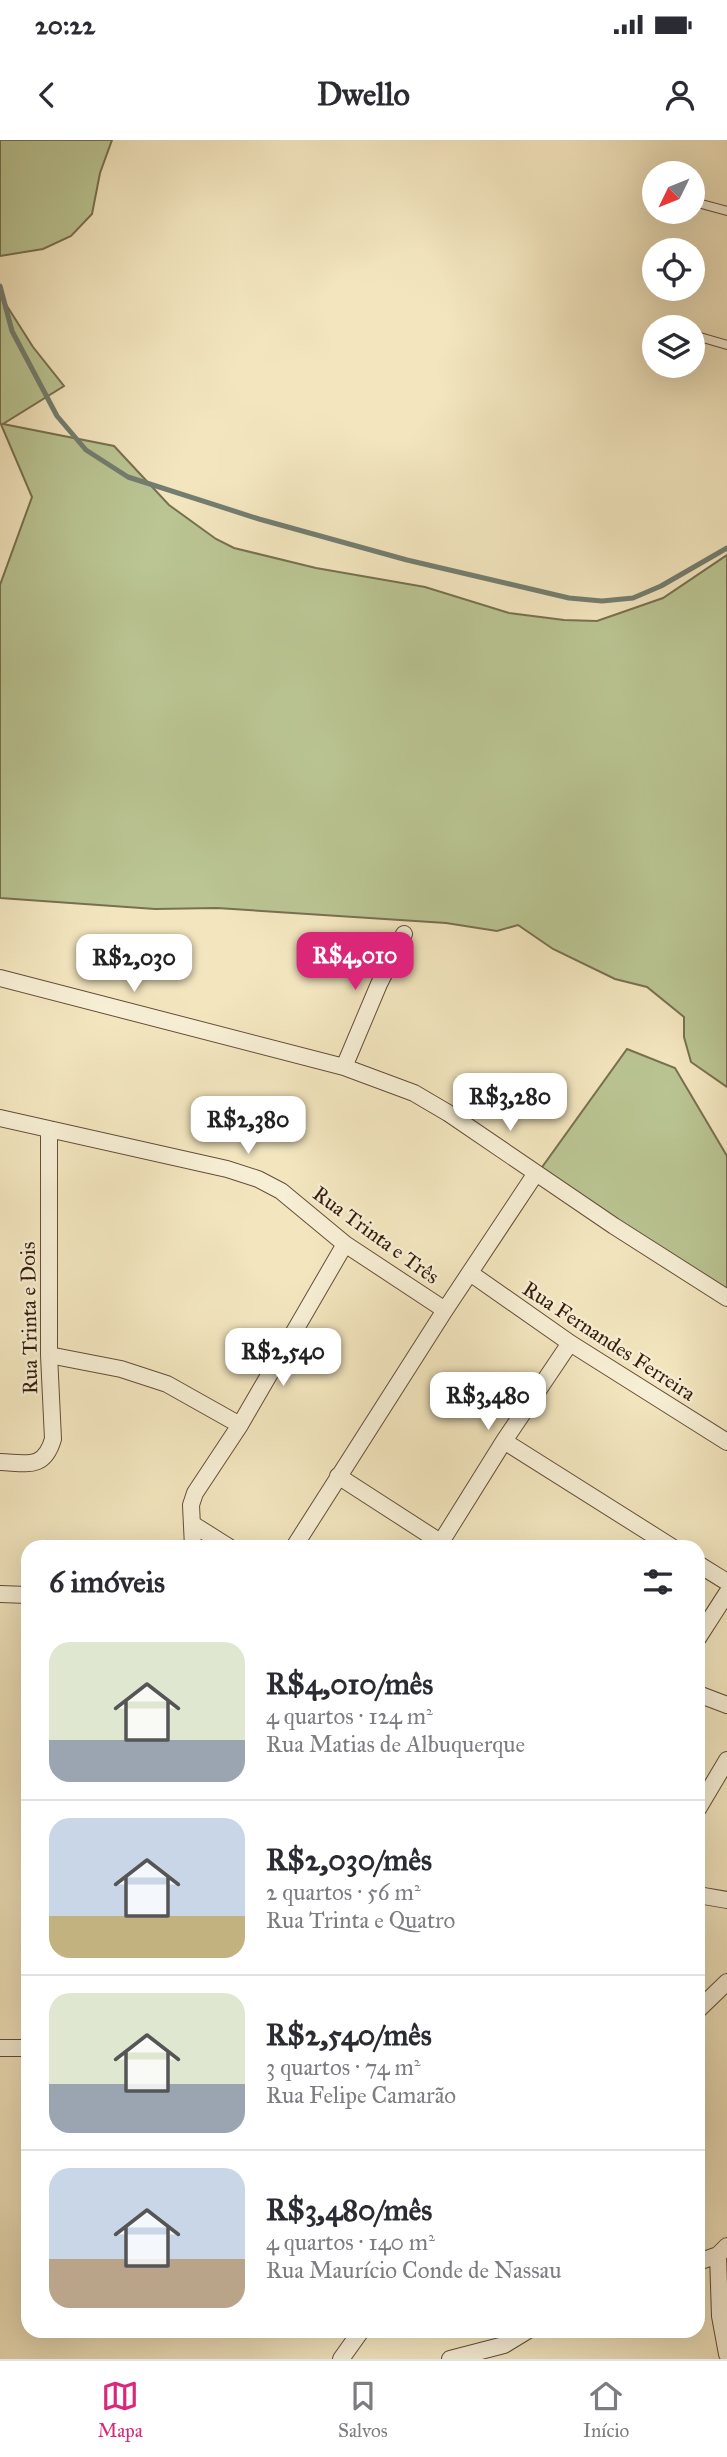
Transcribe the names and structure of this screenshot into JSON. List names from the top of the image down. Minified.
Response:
{"streets":{"street":["Rua Trinta e Três","Rua Trinta e Dois","Rua Fernandes Ferreira"]},"crossings":[["Rua Trinta e Três","Rua Trinta e Dois"]],"north":"bottom left","page":{"status":"20:22","header":"Dwello","price":["R$4,010","R$2,030","R$3,280","R$2,380","R$2,540","R$3,480"],"heading":"6 imóveis","list":[{"name":"R$4,010/mês","note":"4 quartos · 124 m² · Rua Matias de Albuquerque"},{"name":"R$2,030/mês","note":"2 quartos · 56 m² · Rua Trinta e Quatro"},{"name":"R$2,540/mês","note":"3 quartos · 74 m² · Rua Felipe Camarão"},{"name":"R$3,480/mês","note":"4 quartos · 140 m² · Rua Maurício Conde de Nassau"}],"tabs":["Mapa","Salvos","Início"]}}
